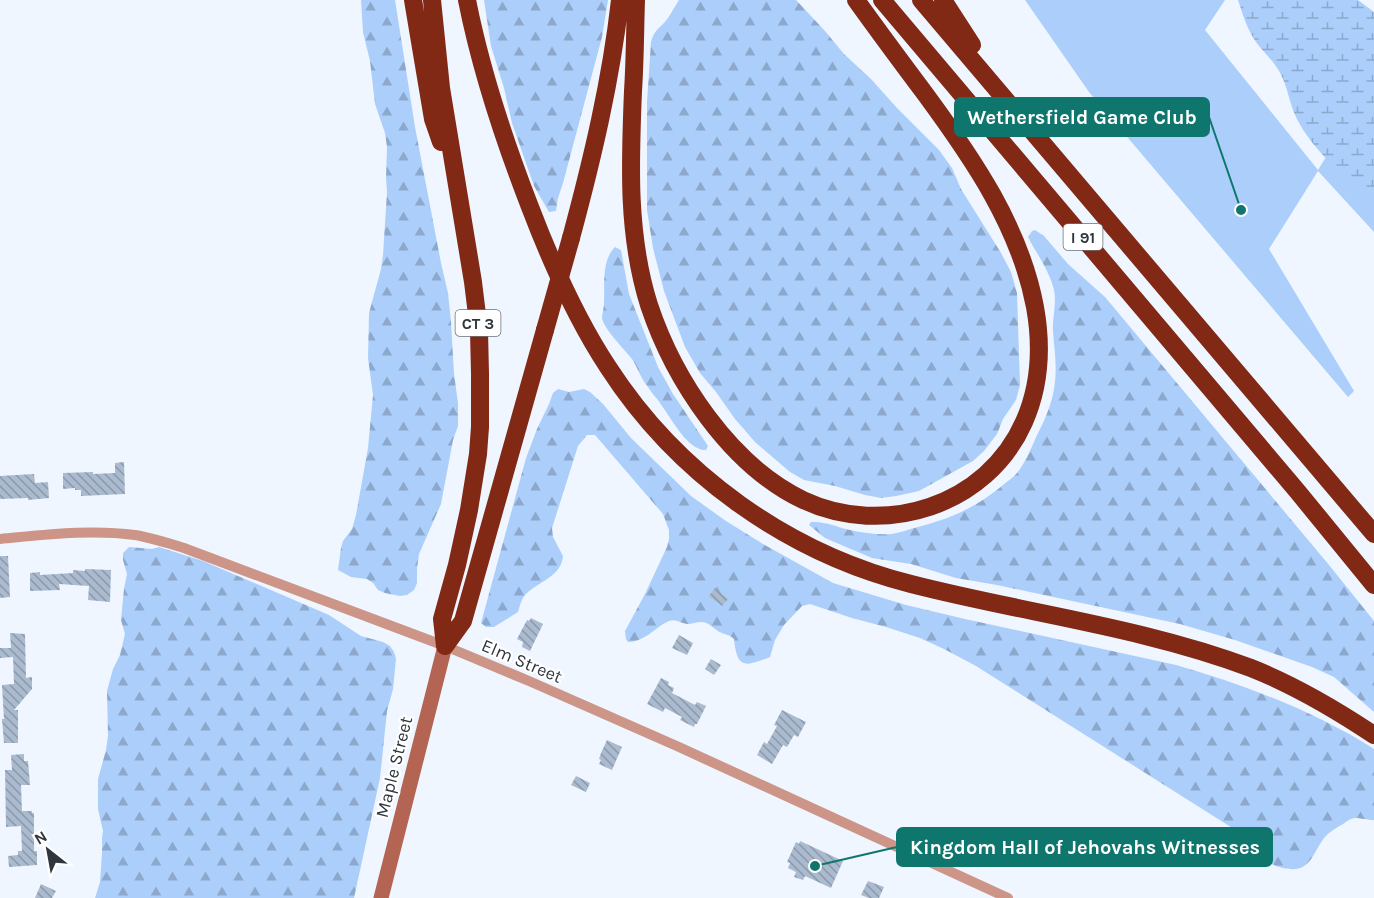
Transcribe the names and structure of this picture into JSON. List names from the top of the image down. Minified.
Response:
{"streets":{"highway":["I 91","CT 3"],"main road":["Maple Street"],"street":["Elm Street"]},"crossings":[["CT 3","Elm Street"],["CT 3","Maple Street"],["Elm Street","Maple Street"]],"places":["Wethersfield Game Club","Kingdom Hall of Jehovahs Witnesses"],"north":"top left"}
